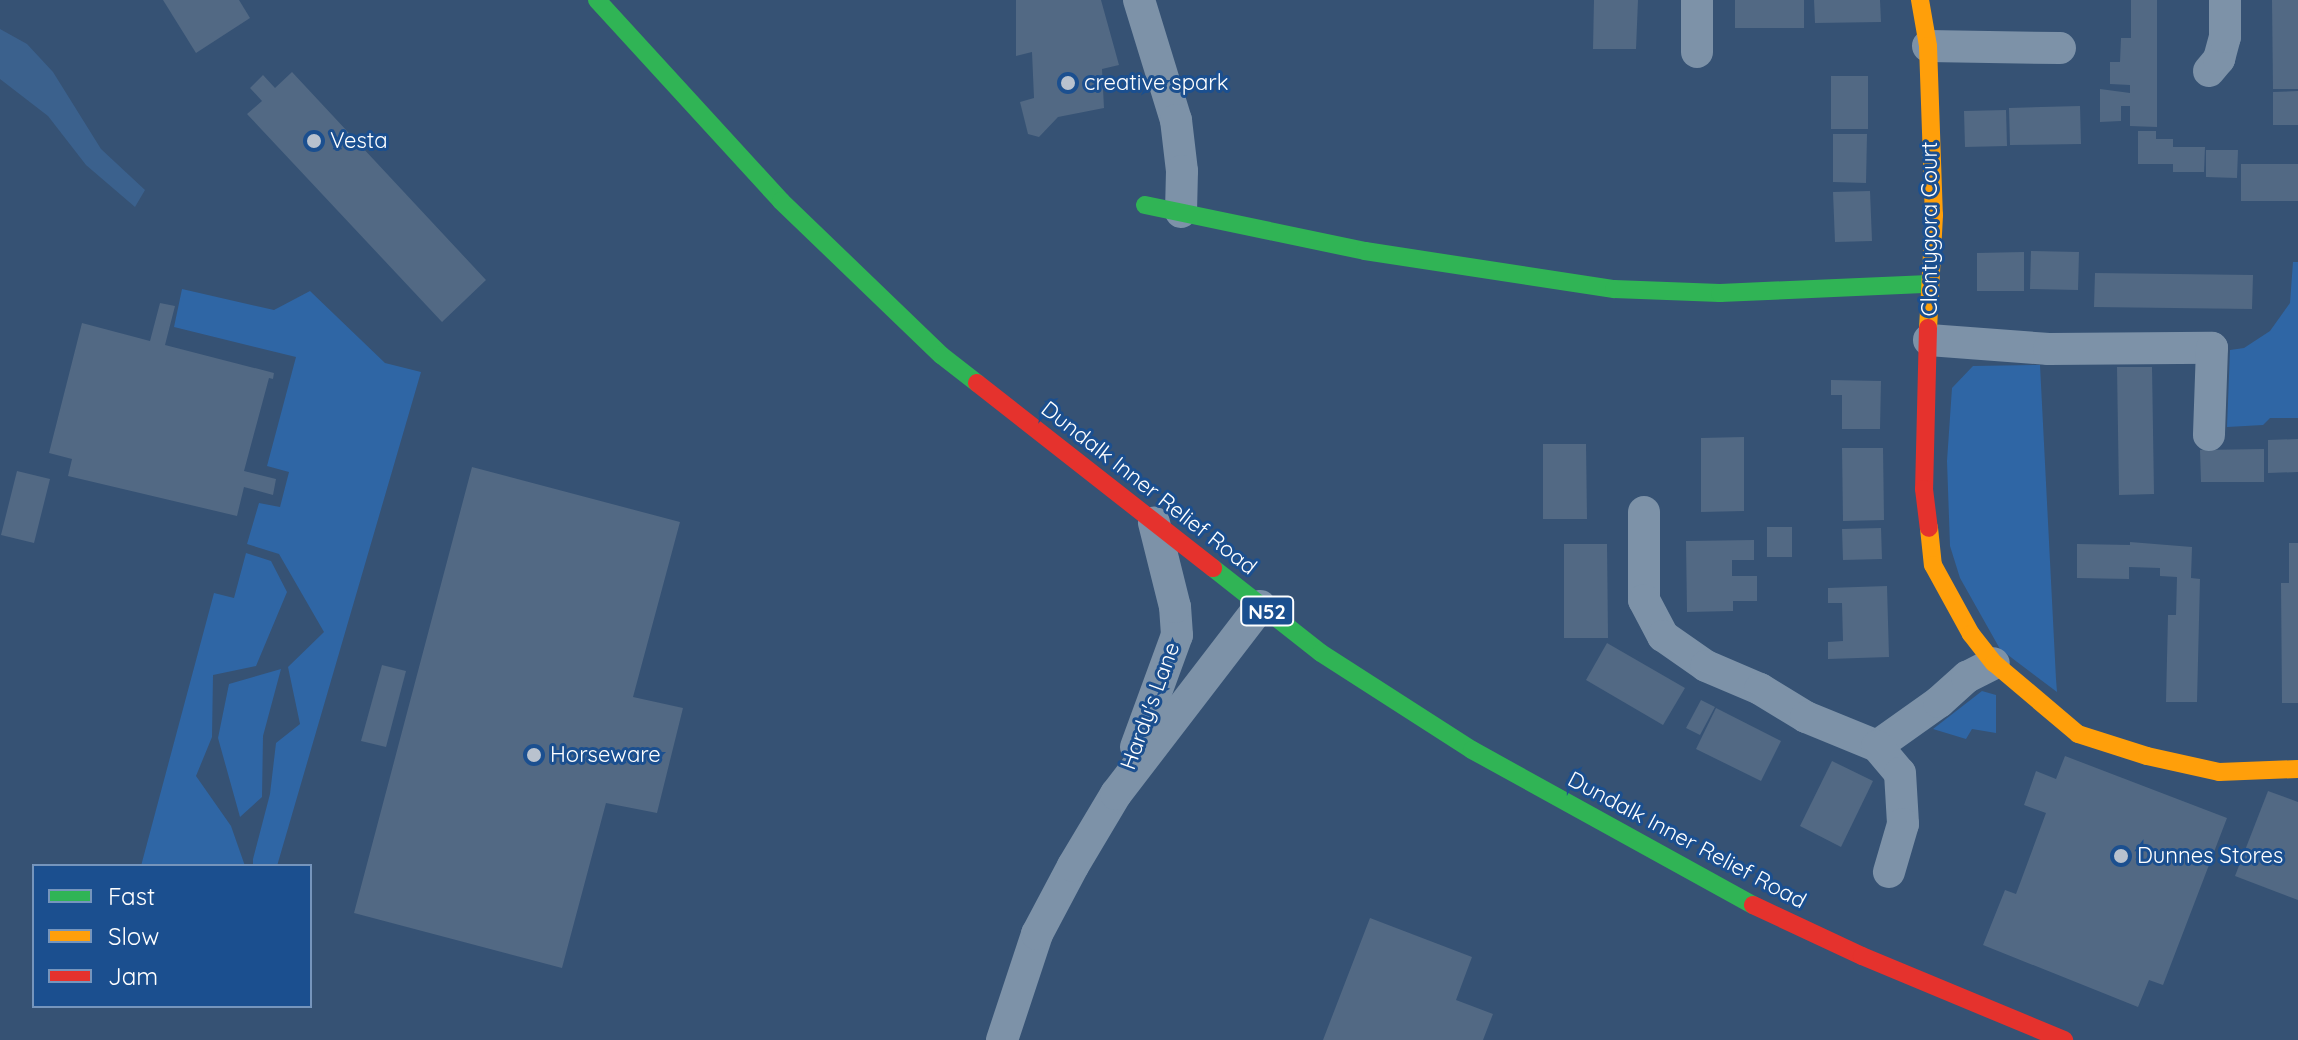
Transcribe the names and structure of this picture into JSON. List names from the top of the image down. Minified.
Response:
{"streets":{"street":["Clontygora Court","Dundalk Inner Relief Road","N52","Hardy's Lane"]},"crossings":[["Dundalk Inner Relief Road","Hardy's Lane"]],"places":["creative spark","Vesta","Horseware","Dunnes Stores"],"legend":["Fast","Slow","Jam"]}
